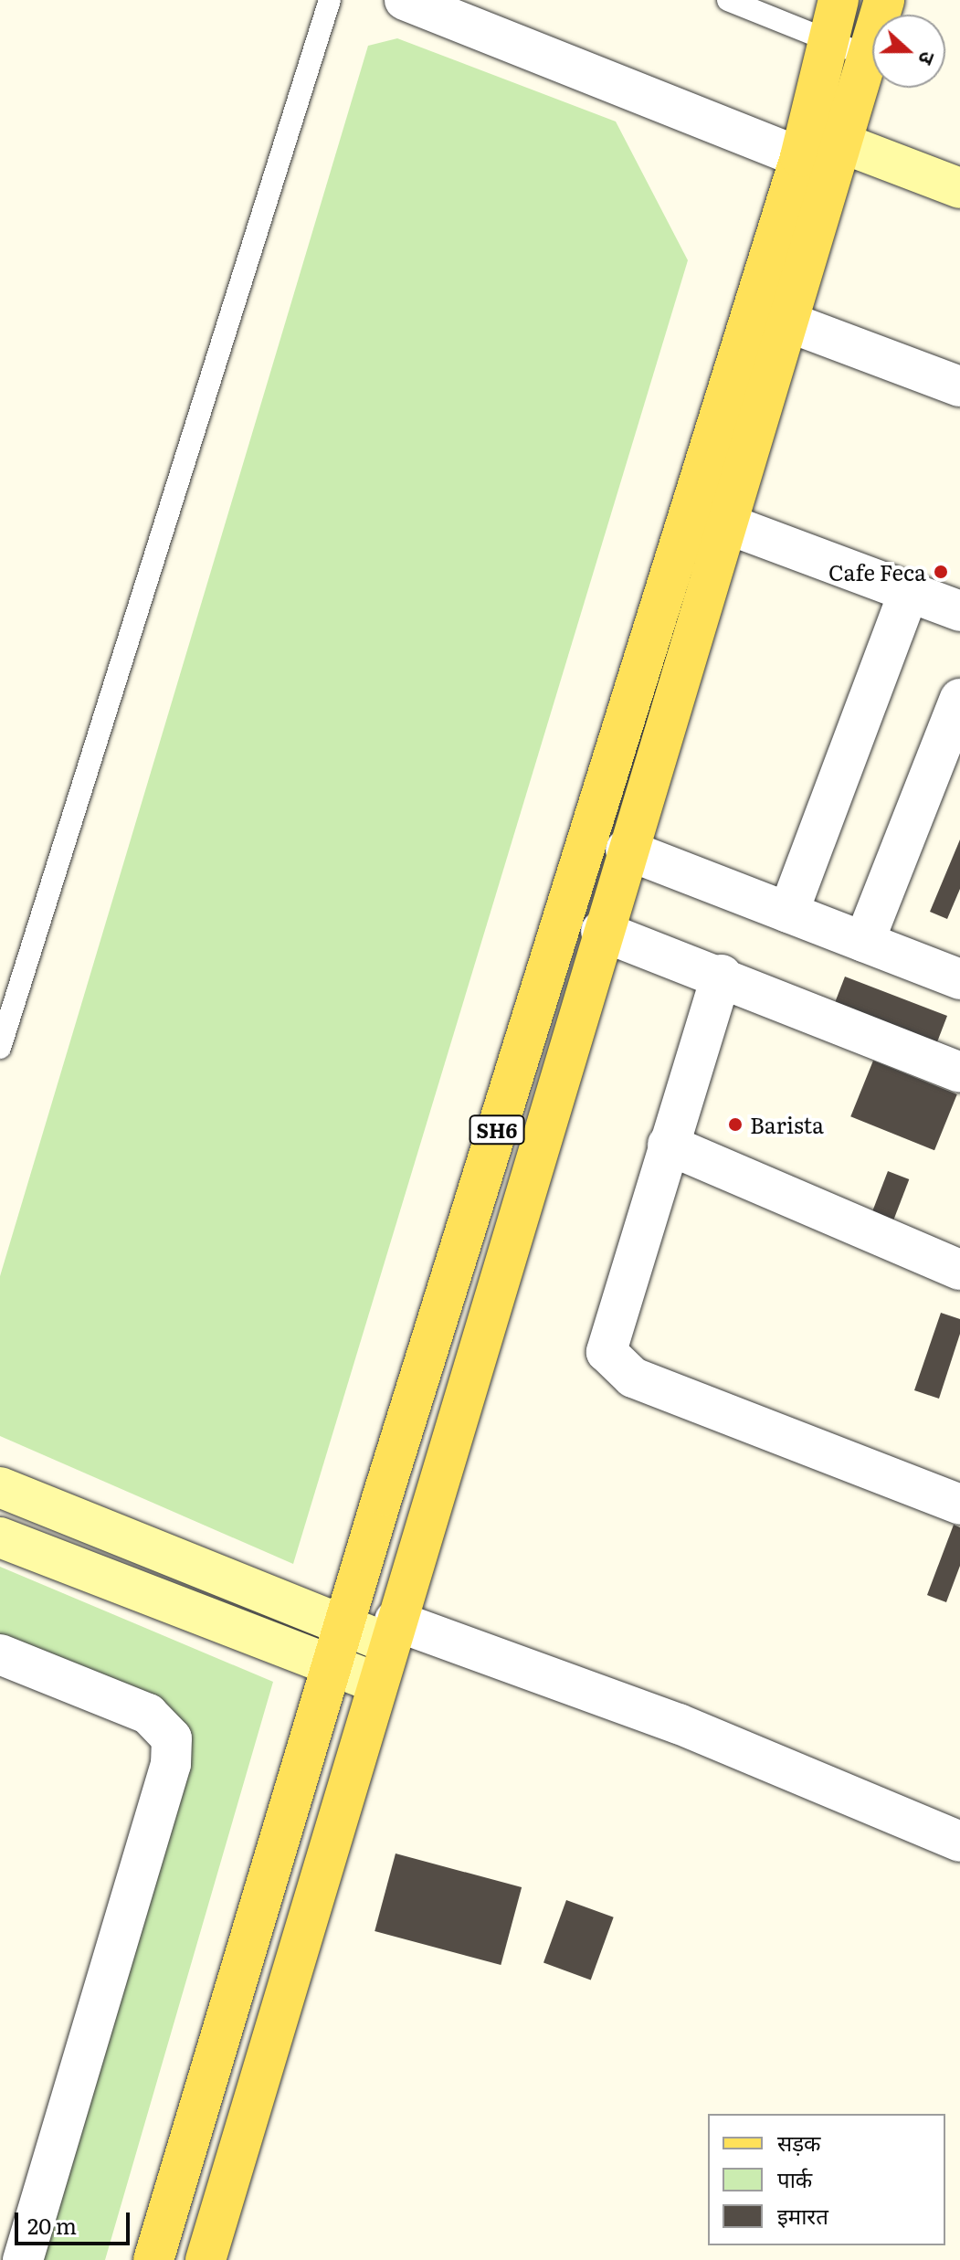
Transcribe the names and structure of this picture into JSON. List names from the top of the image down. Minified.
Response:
{"streets":{"main road":["SH6"]},"places":["Cafe Feca","Barista"],"legend":["सड़क","पार्क","इमारत"],"scale_bar":"20 m","north":"right"}
